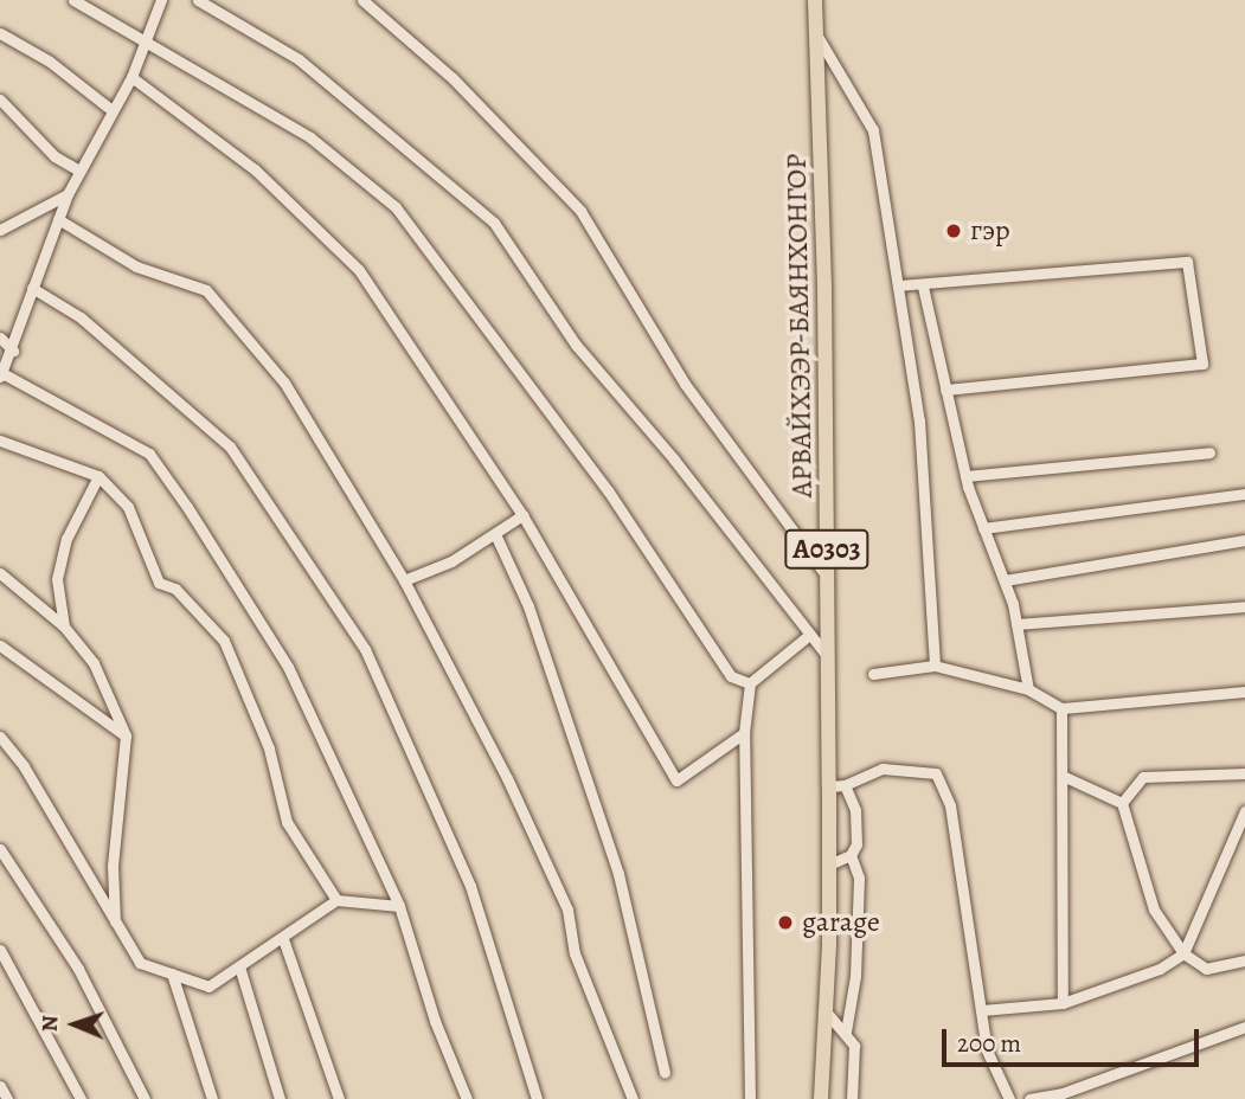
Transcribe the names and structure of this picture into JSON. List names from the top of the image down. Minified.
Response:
{"streets":{"highway":["АРВАЙХЭЭР-БАЯНХОНГОР","A0303"]},"places":["гэр","garage"],"scale_bar":"200 m","north":"left"}
